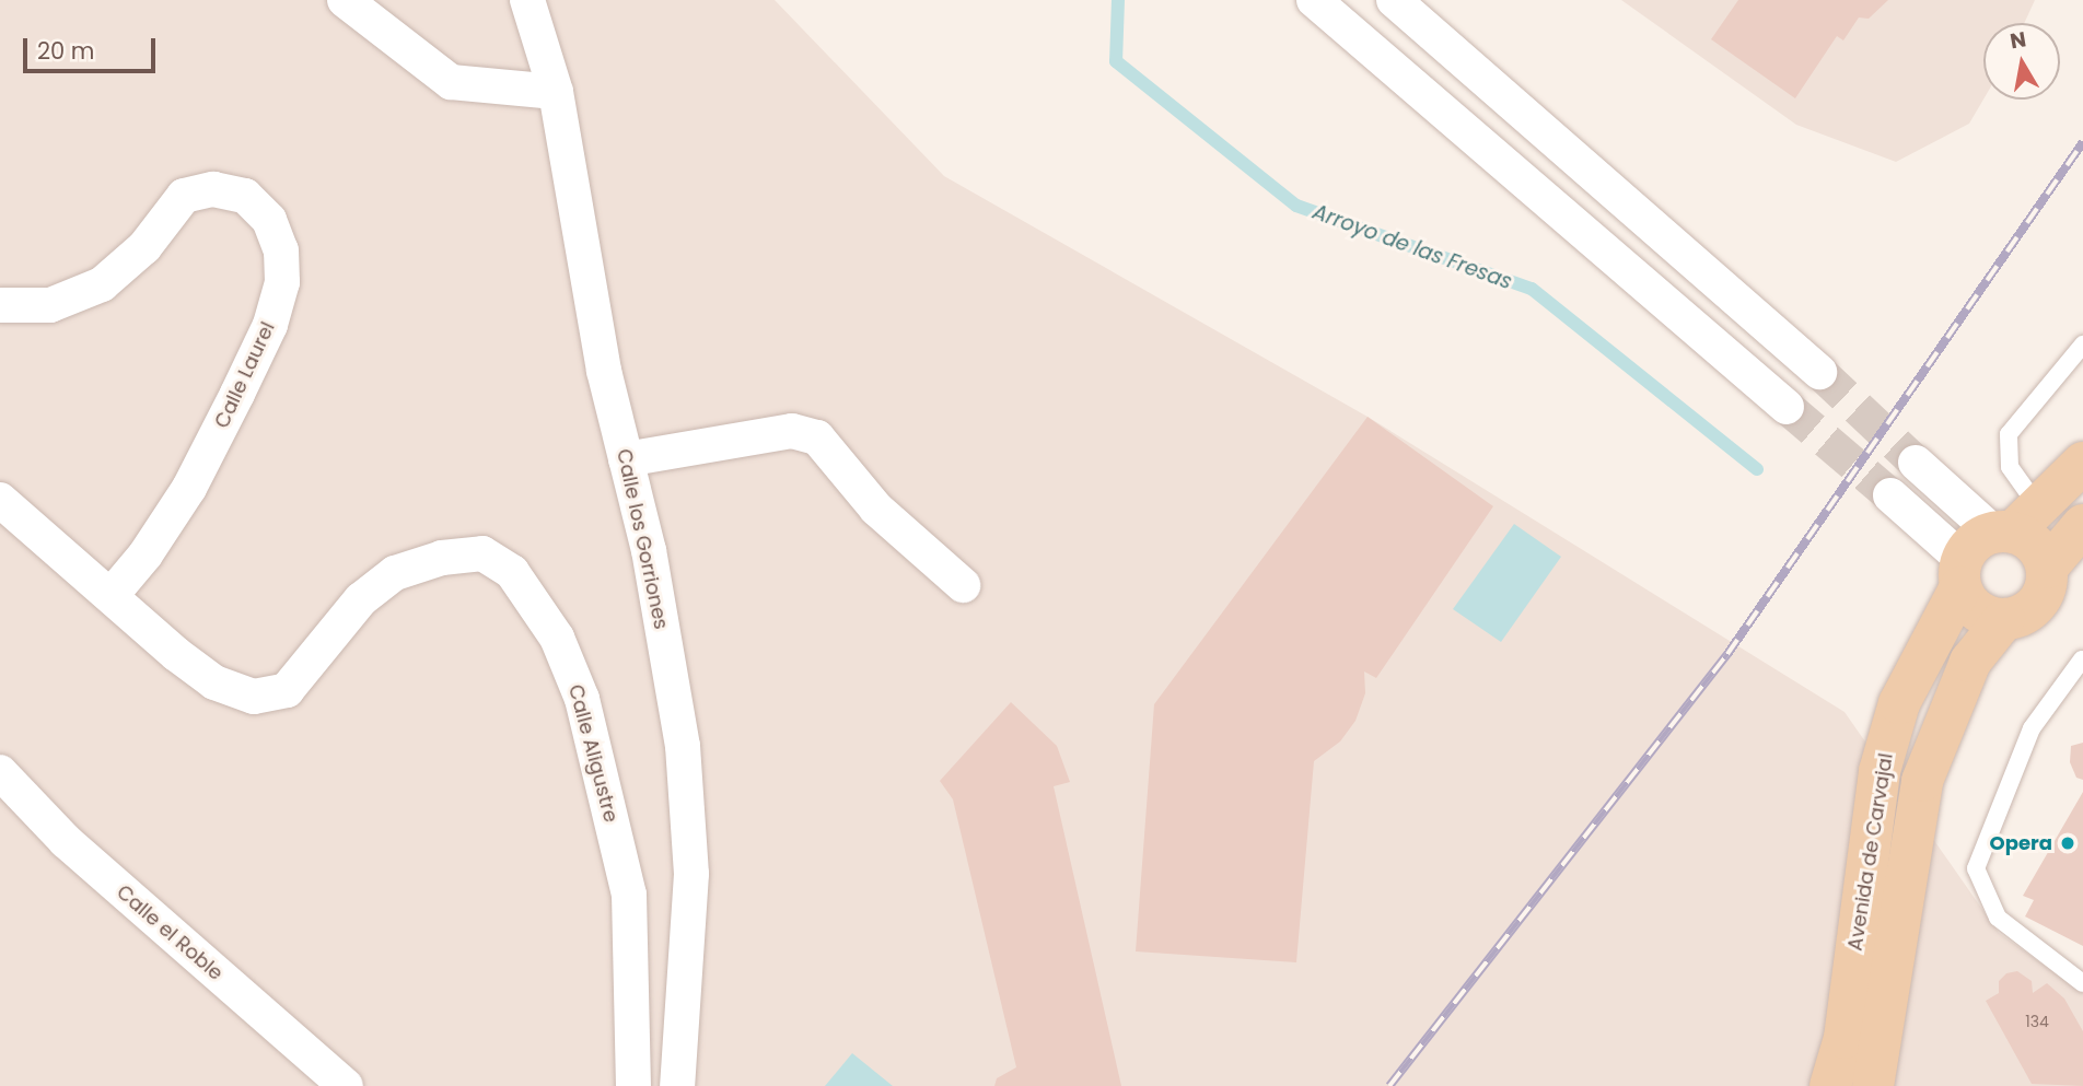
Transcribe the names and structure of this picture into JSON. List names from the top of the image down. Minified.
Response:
{"streets":{"main road":["Avenida de Carvajal"],"street":["Calle Laurel","Calle los Gorriones","Calle Aligustre","Calle el Roble"]},"crossings":[["Calle Laurel","Calle Aligustre"]],"water":["Arroyo de las Fresas"],"places":["Opera"],"house_numbers":["134"],"scale_bar":"20 m","north":"top"}
